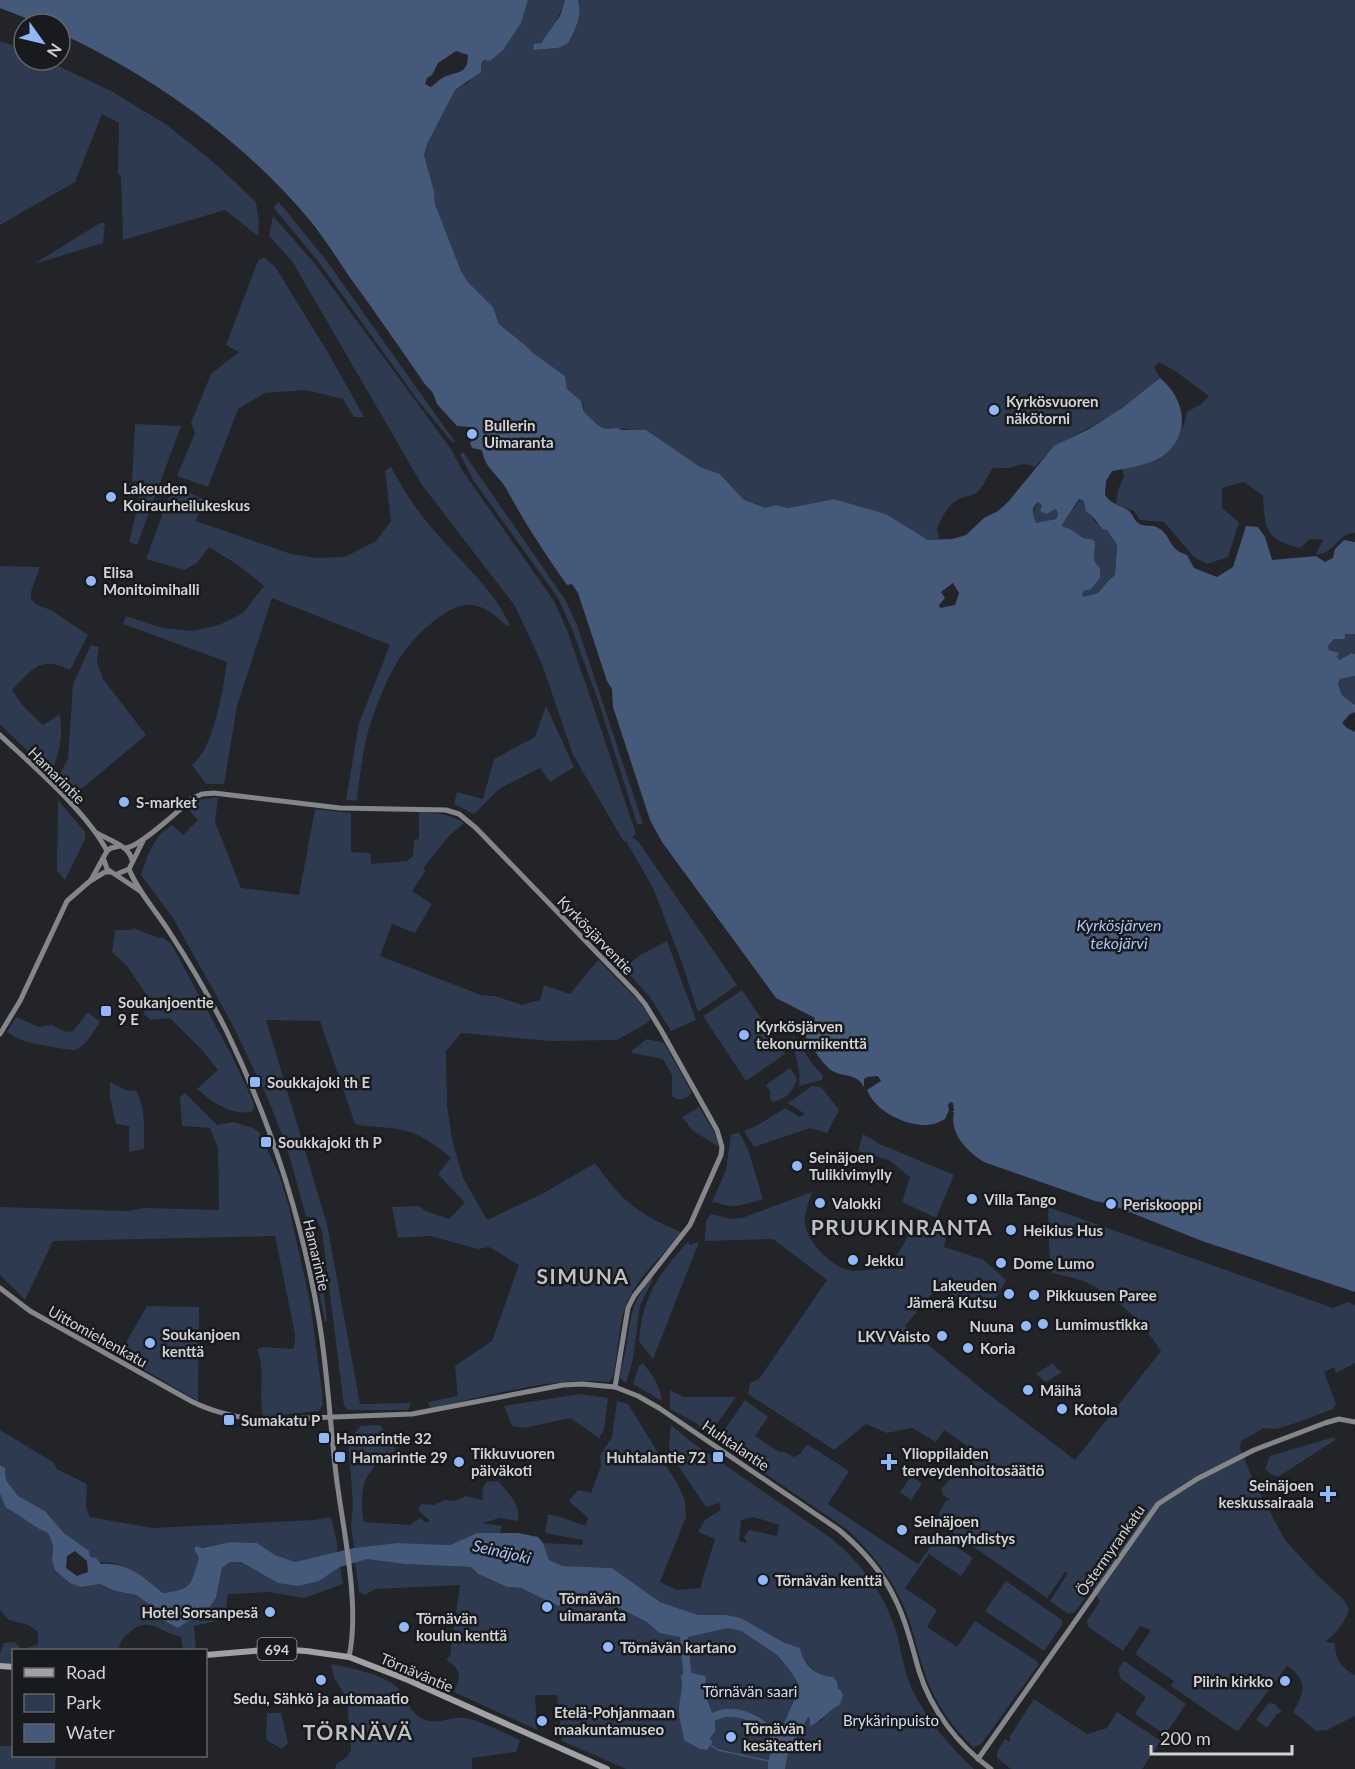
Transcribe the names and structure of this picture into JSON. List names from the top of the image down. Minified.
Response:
{"streets":{"main road":["694","Törnäväntie"],"street":["Hamarintie","Kyrkösjärventie","Uittomiehenkatu","Huhtalantie","Östermyrankatu"]},"crossings":[["Hamarintie","Kyrkösjärventie"],["Hamarintie","Uittomiehenkatu"],["Hamarintie","Huhtalantie"],["Hamarintie","Törnäväntie"],["Kyrkösjärventie","Huhtalantie"],["Uittomiehenkatu","Huhtalantie"],["Huhtalantie","Östermyrankatu"]],"districts":["PRUUKINRANTA","SIMUNA","TÖRNÄVÄ"],"water":["Kyrkösjärven tekojärvi","Seinäjoki"],"parks":["Törnävän saari","Brykärinpuisto"],"places":{"other":["Kyrkösvuoren näkötorni","Bullerin Uimaranta","Lakeuden Koiraurheilukeskus","Elisa Monitoimihalli","S-market","Kyrkösjärven tekonurmikenttä","Seinäjoen Tulikivimylly","Villa Tango","Valokki","Periskooppi","Heikius Hus","Jekku","Dome Lumo","Lakeuden Jämerä Kutsu","Pikkuusen Paree","Lumimustikka","Nuuna","LKV Vaisto","Soukanjoen kenttä","Koria","Mäihä","Kotola","Tikkuvuoren päiväkoti","Seinäjoen rauhanyhdistys","Törnävän kenttä","Törnävän uimaranta","Hotel Sorsanpesä","Törnävän koulun kenttä","Törnävän kartano","Sedu, Sähkö ja automaatio","Piirin kirkko","Etelä-Pohjanmaan maakuntamuseo","Törnävän kesäteatteri"],"transit":["Soukanjoentie 9 E","Soukkajoki th E","Soukkajoki th P","Sumakatu P","Hamarintie 32","Hamarintie 29","Huhtalantie 72"],"health":["Ylioppilaiden terveydenhoitosäätiö","Seinäjoen keskussairaala"]},"legend":["Road","Park","Water"],"scale_bar":"200 m","north":"bottom right"}
